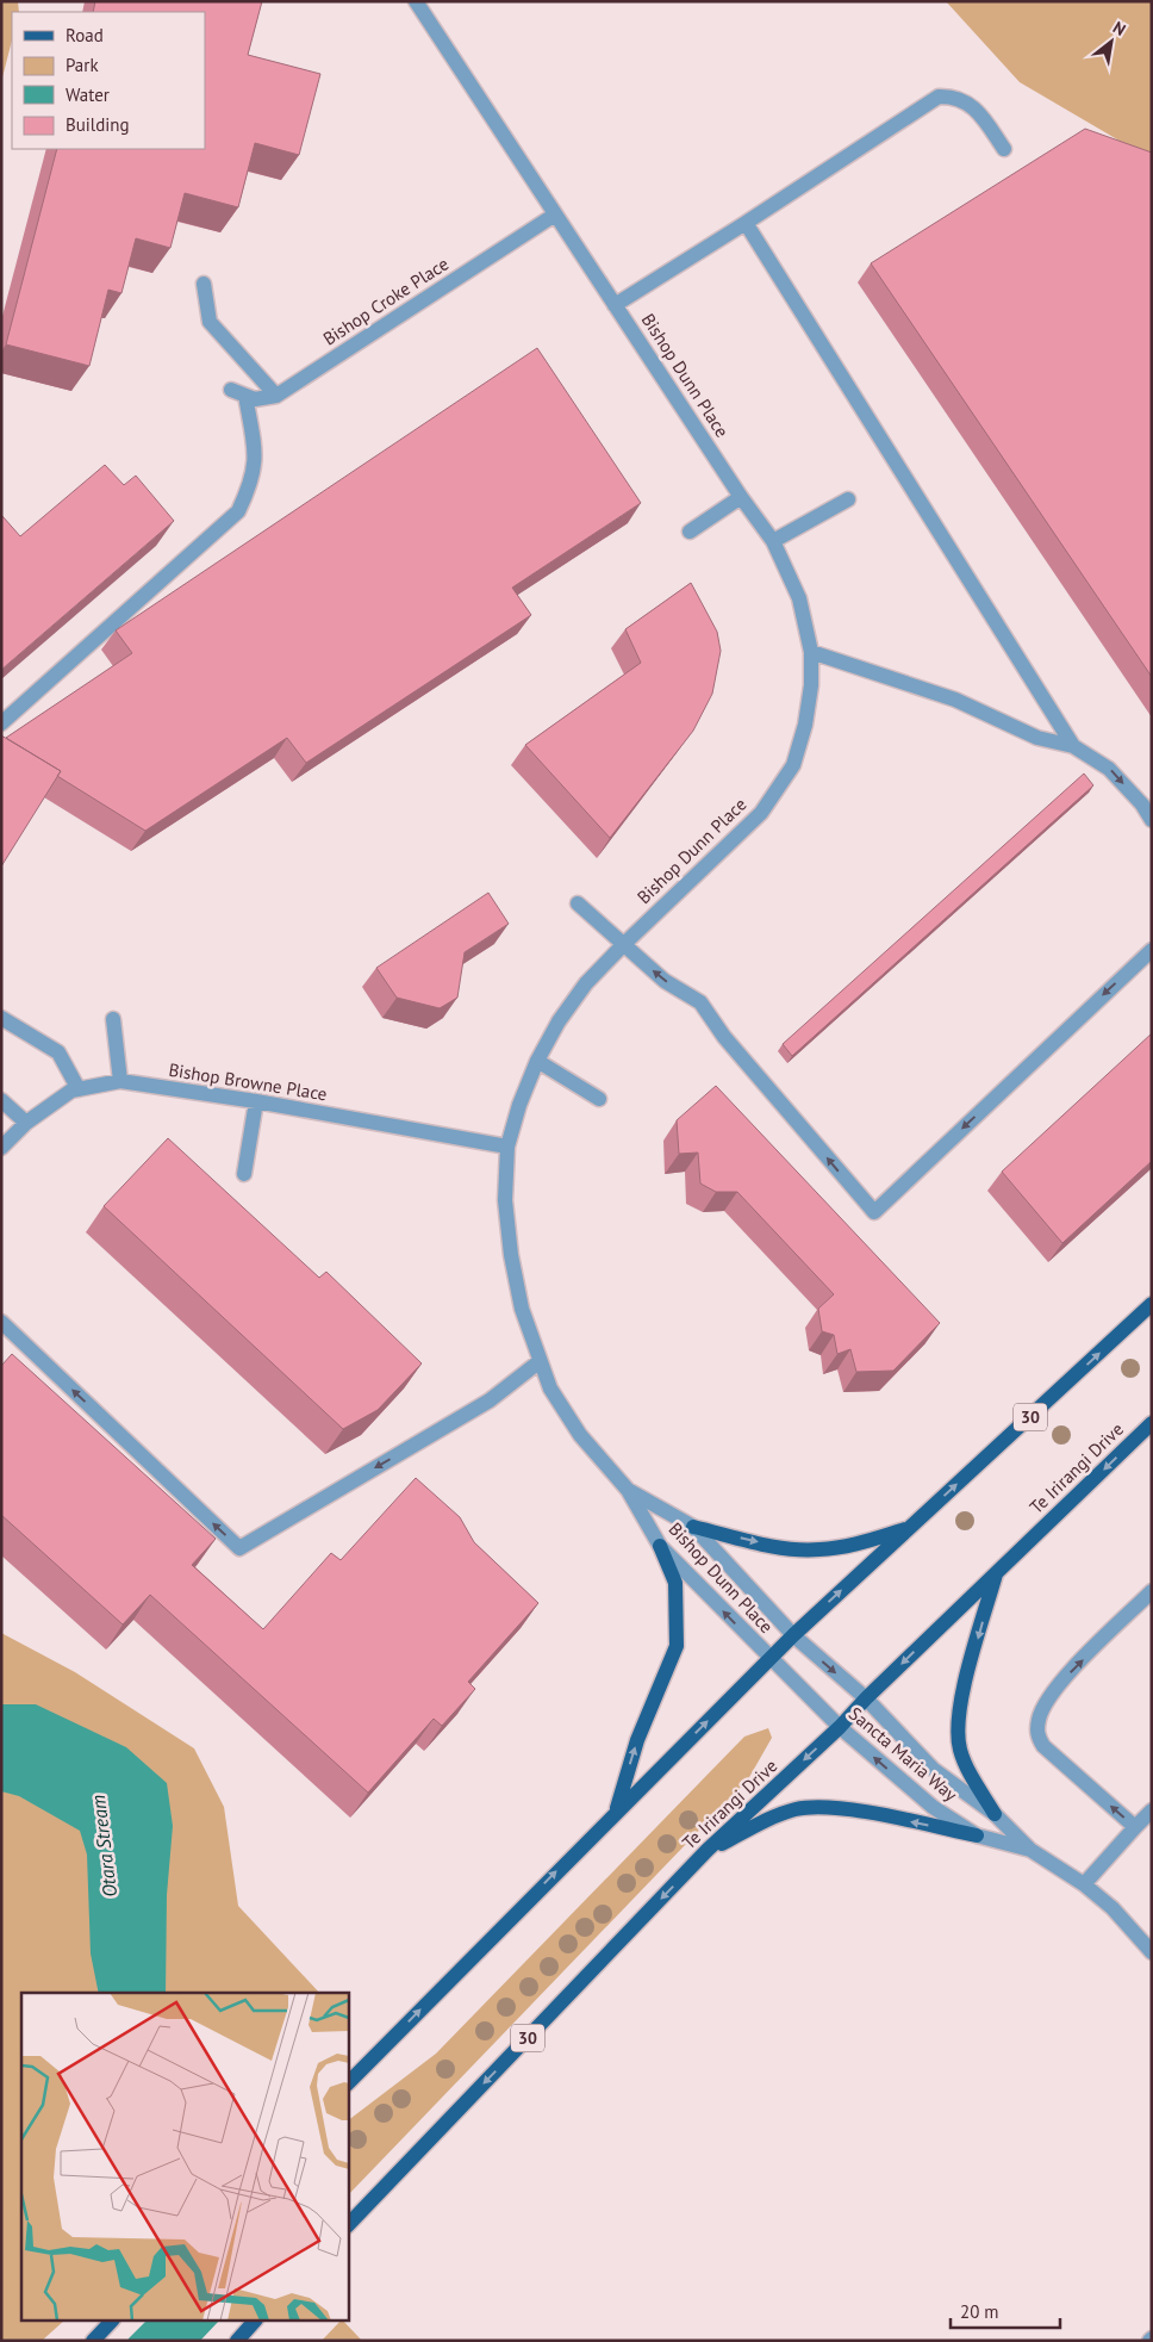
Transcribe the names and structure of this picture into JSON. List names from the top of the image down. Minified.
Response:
{"streets":{"main road":["30","Te Irirangi Drive"],"street":["Bishop Croke Place","Bishop Dunn Place","Bishop Browne Place","Sancta Maria Way"]},"crossings":[["Bishop Croke Place","Bishop Dunn Place"],["Bishop Dunn Place","Bishop Browne Place"],["Bishop Dunn Place","30"],["Bishop Dunn Place","Sancta Maria Way"],["30","Sancta Maria Way"],["Te Irirangi Drive","Sancta Maria Way"]],"water":["Otara Stream"],"legend":["Road","Park","Water","Building"],"scale_bar":"20 m","north":"top right"}
